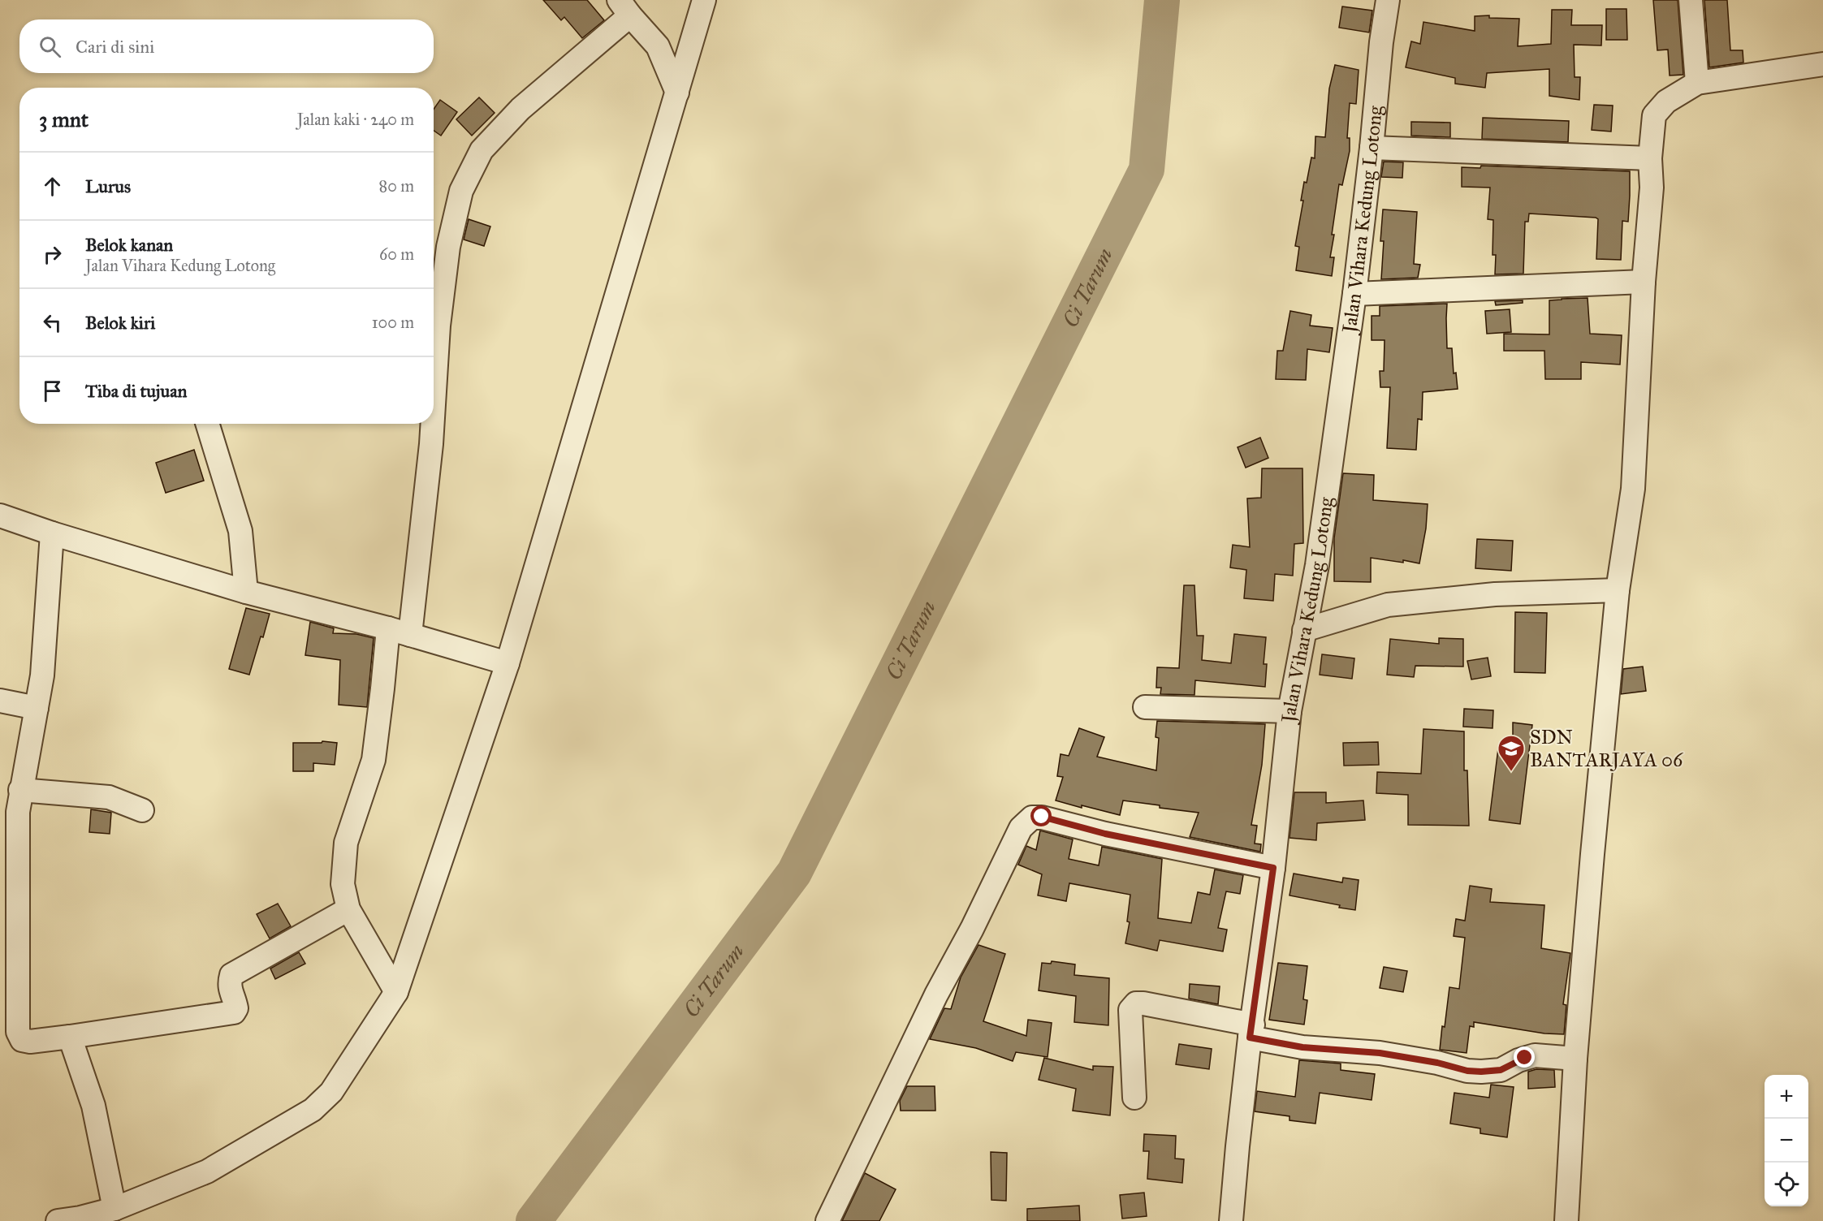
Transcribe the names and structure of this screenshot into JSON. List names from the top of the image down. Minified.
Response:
{"streets":{"street":["Jalan Vihara Kedung Lotong"]},"water":["Ci Tarum"],"places":{"school or university":["SDN BANTARJAYA 06"]},"page":{"search":"Cari di sini","heading":["3 mnt","Jalan kaki · 240 m"],"list":[["Lurus","80 m"],["Belok kanan","Jalan Vihara Kedung Lotong","60 m"],["Belok kiri","100 m"],"Tiba di tujuan"],"map_buttons":["+","−"]}}
